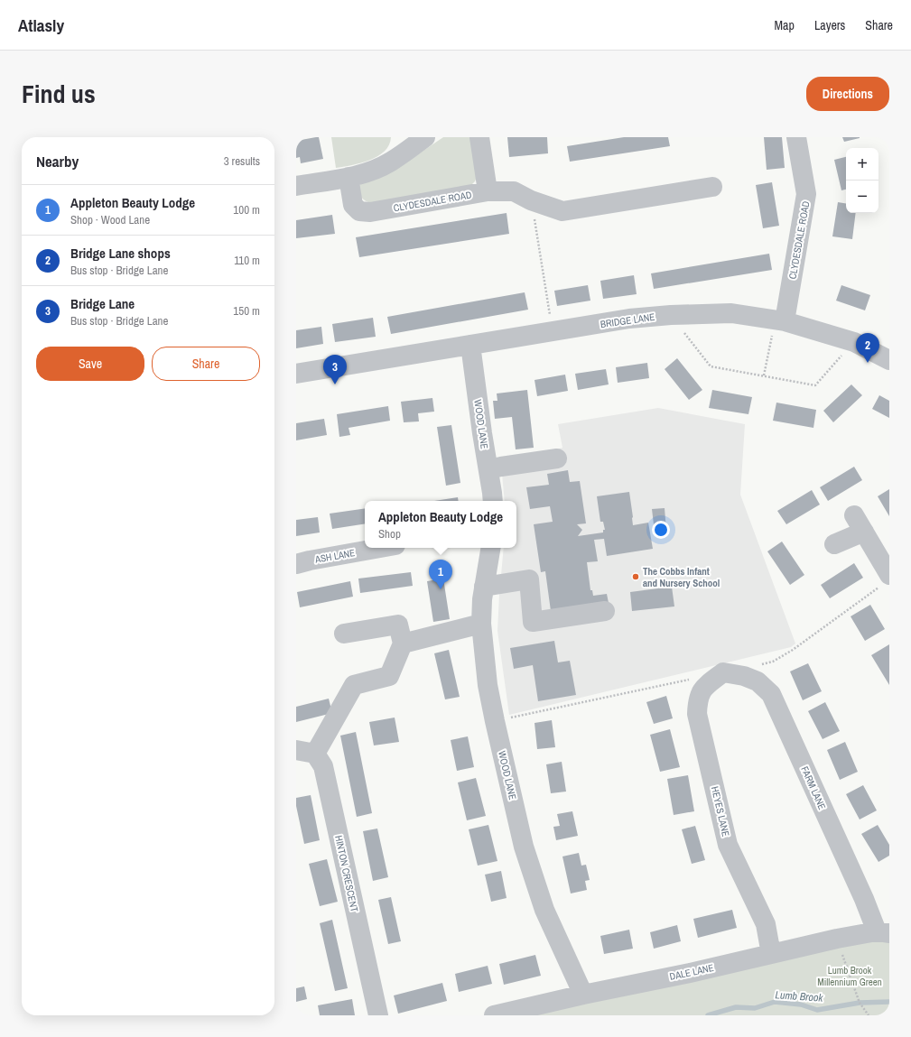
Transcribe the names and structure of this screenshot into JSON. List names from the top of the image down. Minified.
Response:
{"streets":{"street":["CLYDESDALE ROAD","BRIDGE LANE","WOOD LANE","ASH LANE","FARM LANE","HEYES LANE","HINTON CRESCENT","DALE LANE"]},"crossings":[["CLYDESDALE ROAD","BRIDGE LANE"],["BRIDGE LANE","WOOD LANE"],["WOOD LANE","DALE LANE"],["FARM LANE","HEYES LANE"],["FARM LANE","DALE LANE"],["HEYES LANE","DALE LANE"]],"water":["Lumb Brook"],"parks":["Lumb Brook Millennium Green"],"places":["The Cobbs Infant and Nursery School"],"page":{"header":"Atlasly","nav":["Map","Layers","Share"],"title":"Find us","buttons":["Directions",["Save","Share"]],"heading":["Nearby","3 results"],"map_buttons":["+","−"],"list":[{"mark":"1","name":"Appleton Beauty Lodge","note":"Shop · Wood Lane","value":"100 m"},{"mark":"2","name":"Bridge Lane shops","note":"Bus stop · Bridge Lane","value":"110 m"},{"mark":"3","name":"Bridge Lane","note":"Bus stop · Bridge Lane","value":"150 m"}],"pins":["2","3","1"],"popup":["Appleton Beauty Lodge","Shop"]}}
